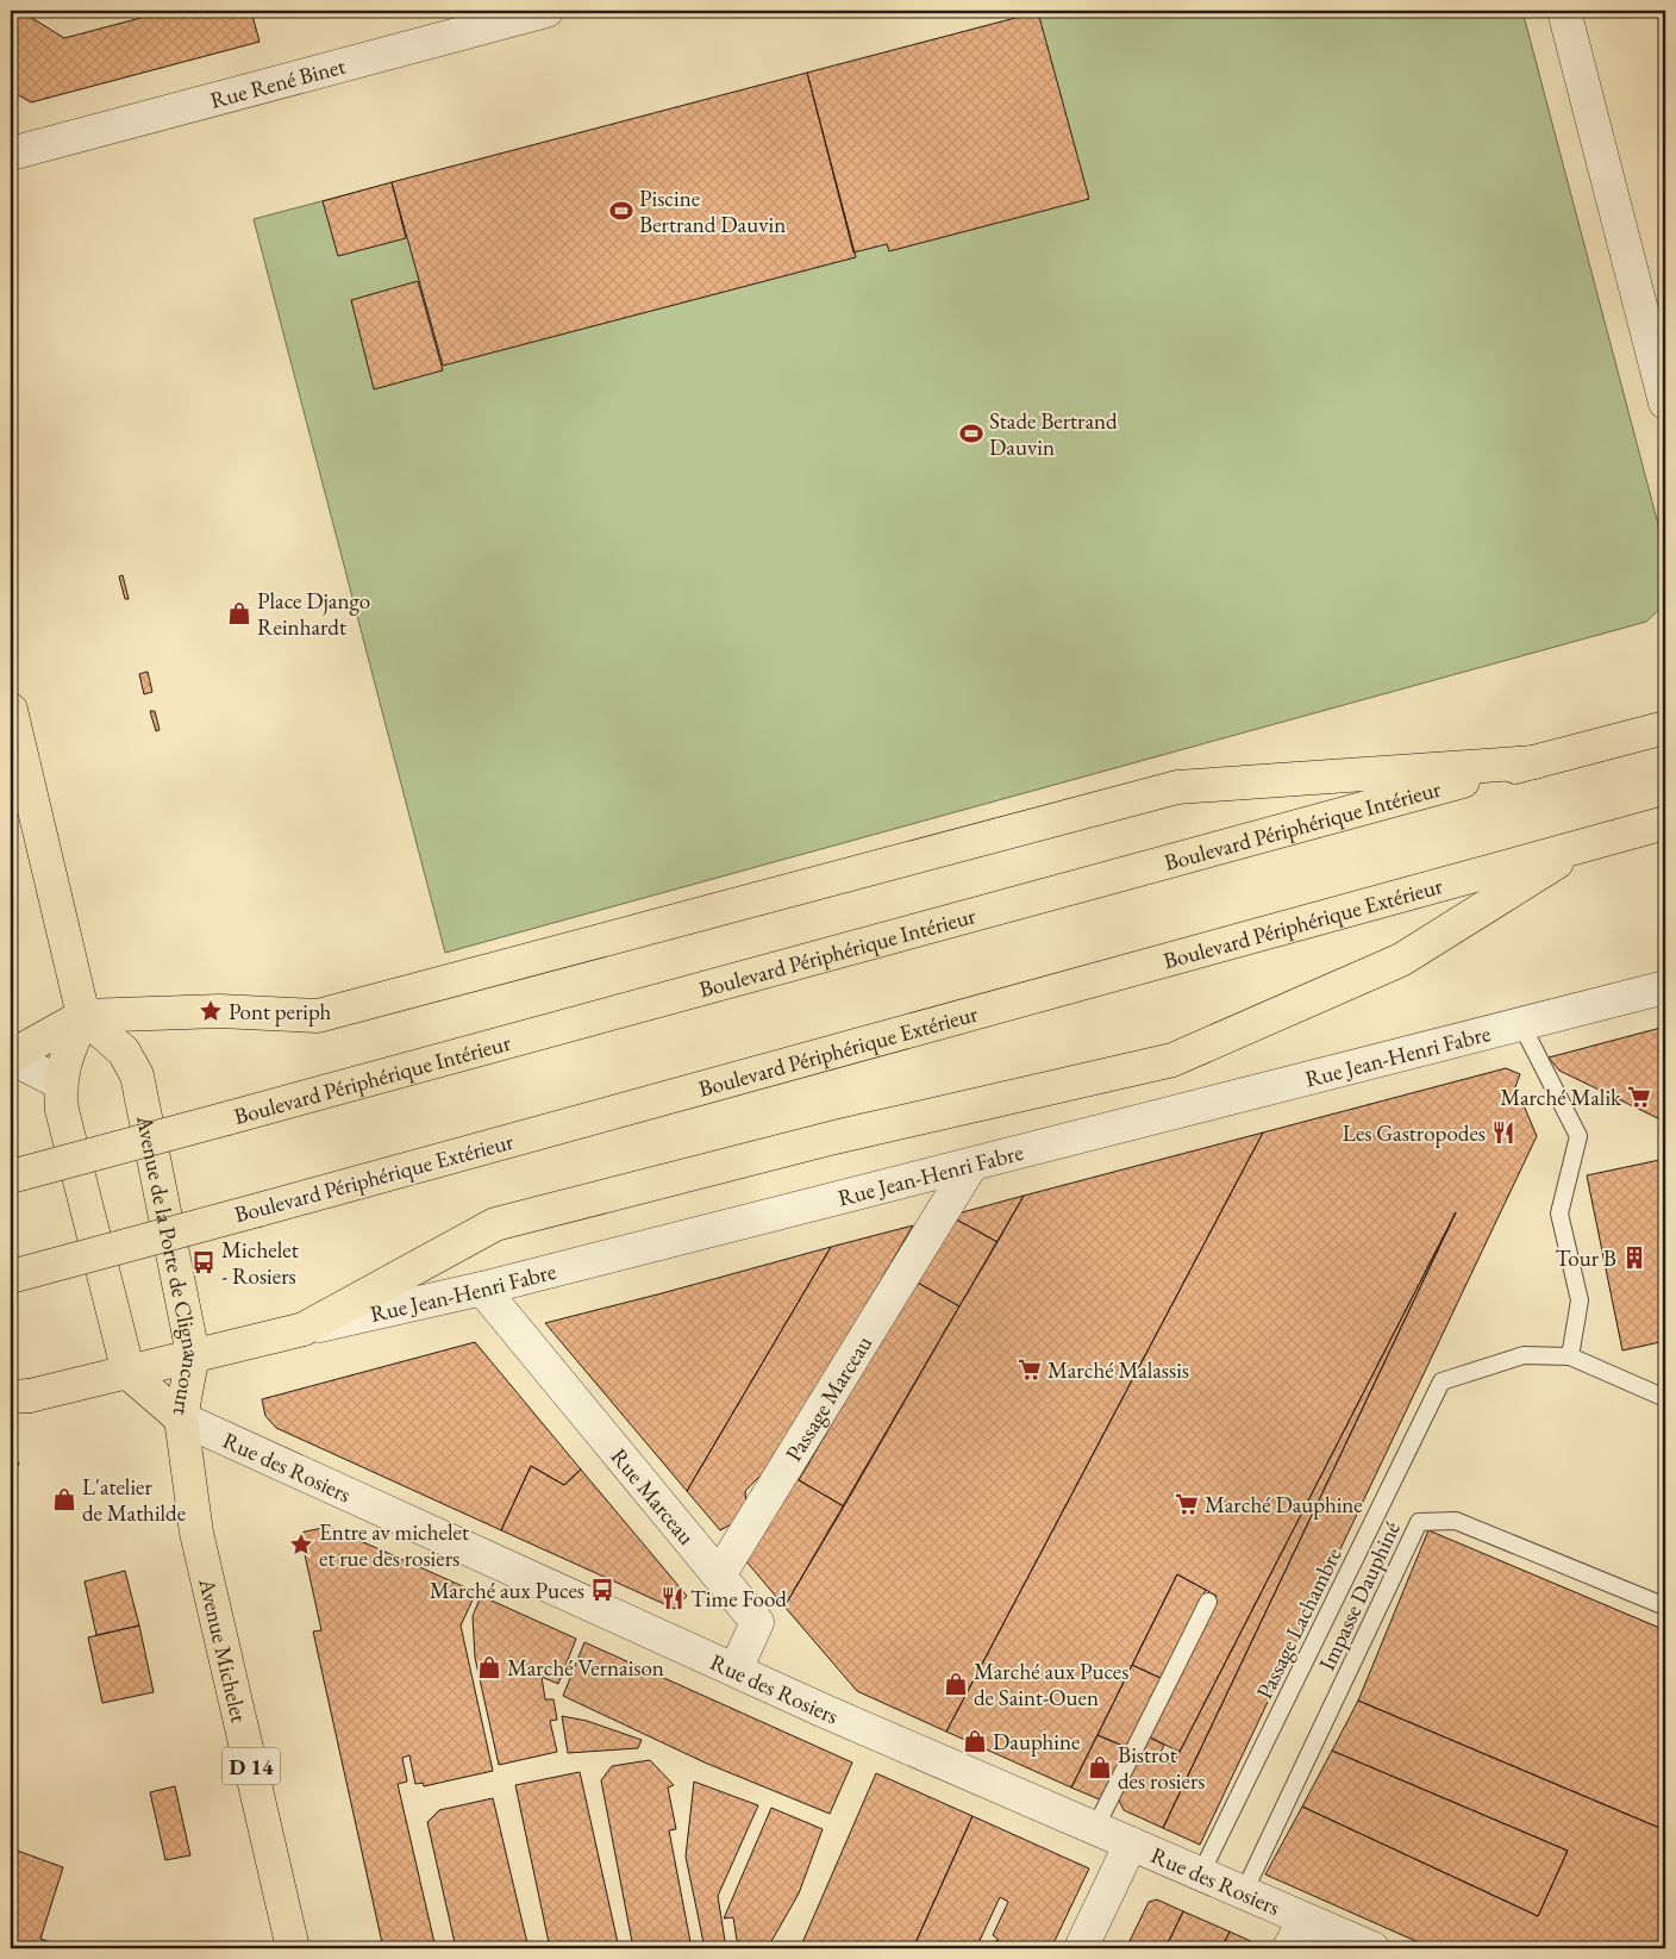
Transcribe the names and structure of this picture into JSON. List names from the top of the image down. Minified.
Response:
{"streets":{"main road":["Boulevard Périphérique Intérieur","Boulevard Périphérique Extérieur","Rue Jean-Henri Fabre","Avenue de la Porte de Clignancourt","Avenue Michelet","D 14"],"street":["Rue René Binet","Passage Marceau","Rue des Rosiers","Rue Marceau"],"lane":["Impasse Dauphiné","Passage Lachambre"]},"crossings":[["Rue Jean-Henri Fabre","Avenue de la Porte de Clignancourt"],["Rue Jean-Henri Fabre","Passage Marceau"],["Rue Jean-Henri Fabre","Rue Marceau"],["Avenue de la Porte de Clignancourt","Rue des Rosiers"],["Avenue de la Porte de Clignancourt","Avenue Michelet"],["Passage Marceau","Rue Marceau"],["Rue des Rosiers","Rue Marceau"],["Rue des Rosiers","Impasse Dauphiné"],["Rue des Rosiers","Passage Lachambre"],["Rue des Rosiers","Avenue Michelet"]],"places":{"sports":["Piscine Bertrand Dauvin","Stade Bertrand Dauvin"],"shop":["Place Django Reinhardt","L'atelier de Mathilde","Marché Vernaison","Marché aux Puces de Saint-Ouen","Dauphine","Bistrot des rosiers"],"place":["Pont periph","Entre av michelet et rue des rosiers"],"supermarket":["Marché Malik","Marché Malassis","Marché Dauphine"],"restaurant":["Les Gastropodes","Time Food"],"building":["Tour B"],"bus stop":["Michelet - Rosiers","Marché aux Puces"]}}
